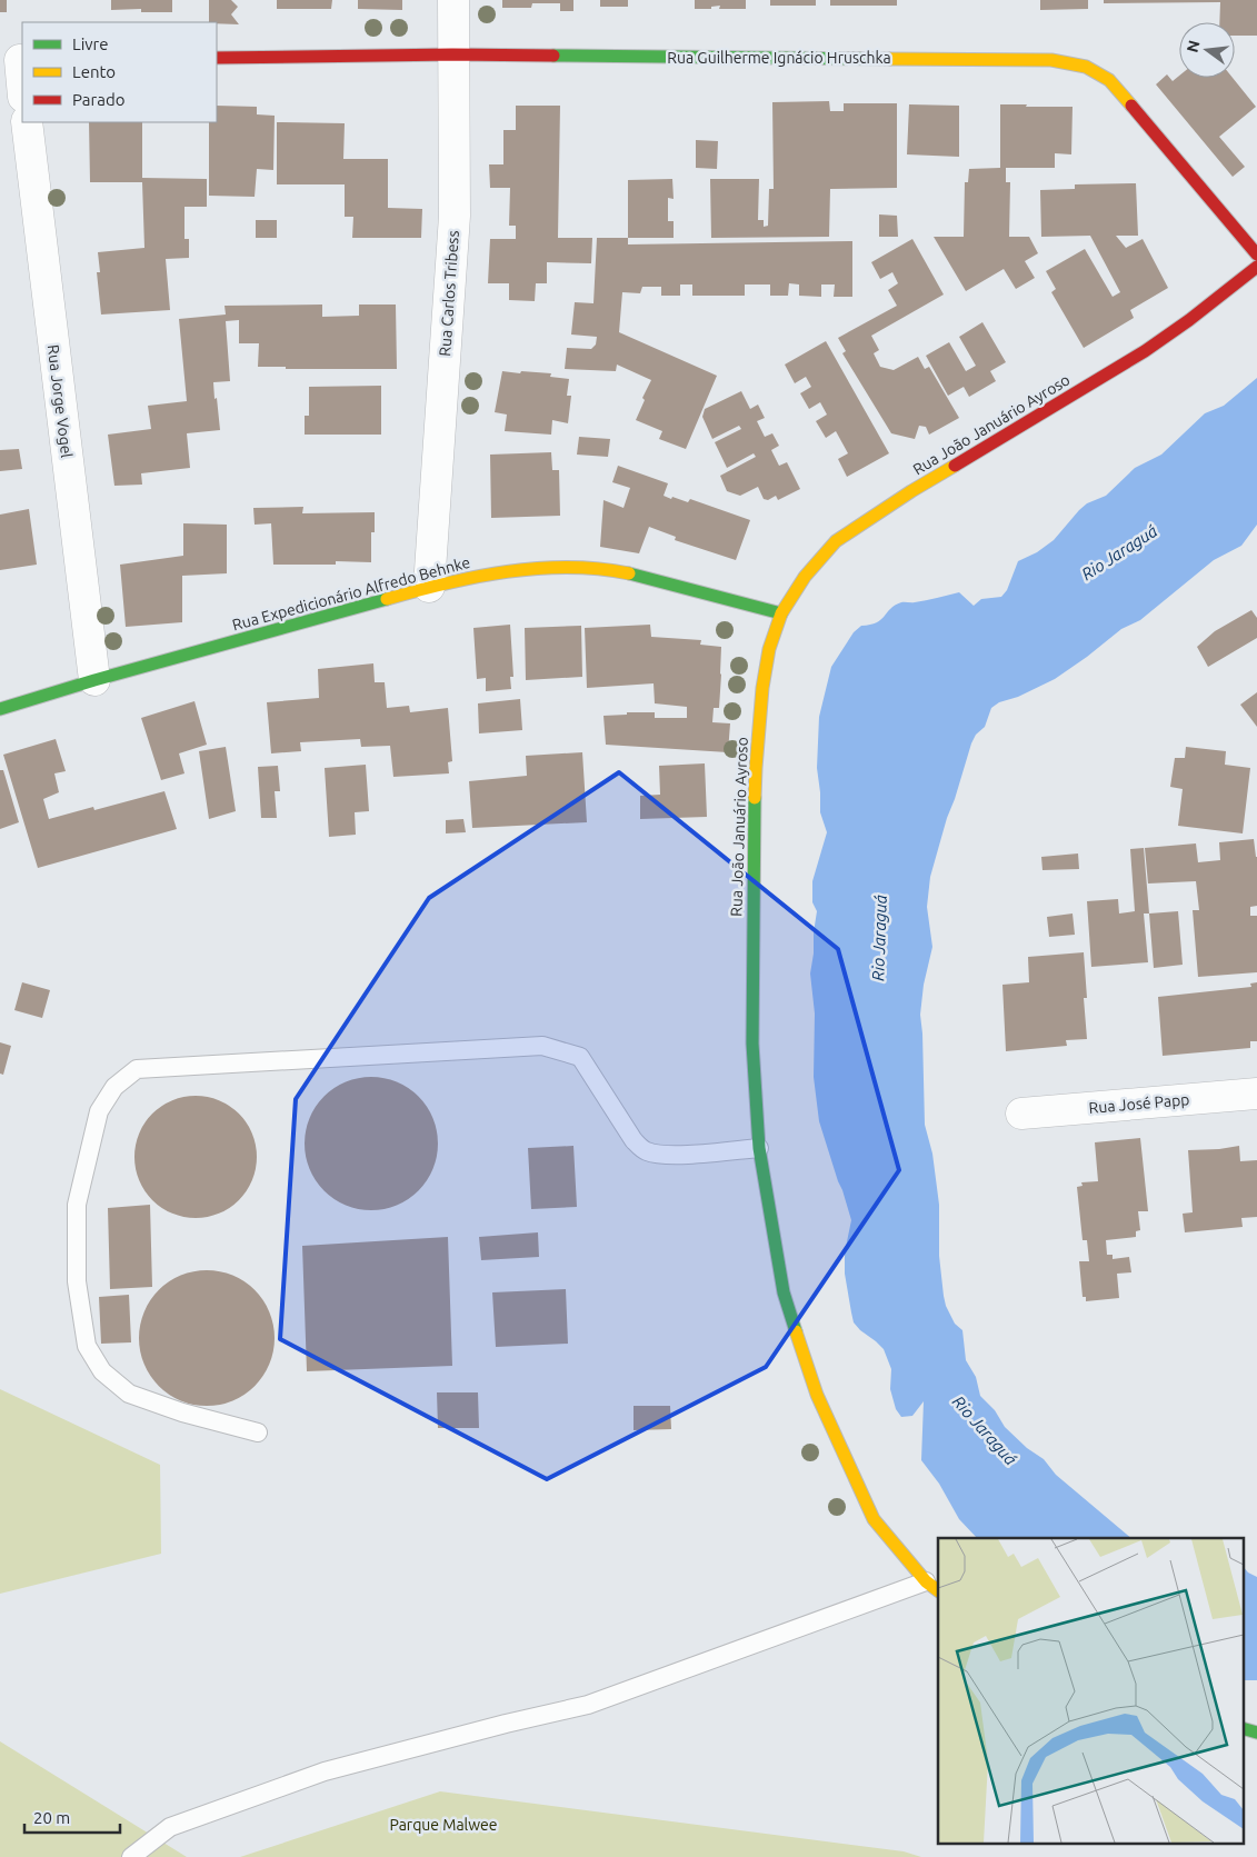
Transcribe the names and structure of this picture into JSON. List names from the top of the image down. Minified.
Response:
{"streets":{"street":["Rua Guilherme Ignácio Hruschka","Rua Carlos Tribess","Rua Jorge Vogel","Rua João Januário Ayroso","Rua Expedicionário Alfredo Behnke","Rua José Papp"]},"crossings":[["Rua Guilherme Ignácio Hruschka","Rua Carlos Tribess"],["Rua Carlos Tribess","Rua Expedicionário Alfredo Behnke"],["Rua Jorge Vogel","Rua Expedicionário Alfredo Behnke"],["Rua João Januário Ayroso","Rua Expedicionário Alfredo Behnke"]],"water":["Rio Jaraguá"],"parks":["Parque Malwee"],"legend":["Livre","Lento","Parado"],"scale_bar":"20 m","north":"left"}
